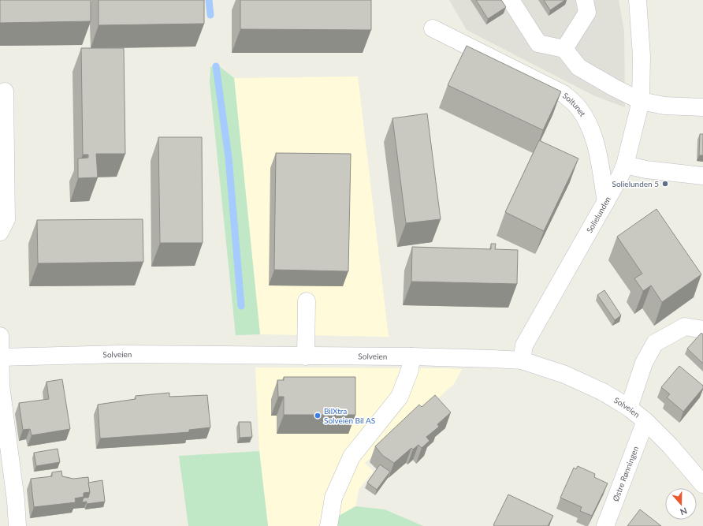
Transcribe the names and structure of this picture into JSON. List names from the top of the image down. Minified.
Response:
{"streets":{"street":["Soltunet","Solielunden","Solveien","Østre Rønningen"]},"crossings":[["Soltunet","Solielunden"],["Solielunden","Solveien"],["Solveien","Østre Rønningen"]],"places":["Solielunden 5","BilXtra Solveien Bil AS"],"north":"bottom"}
